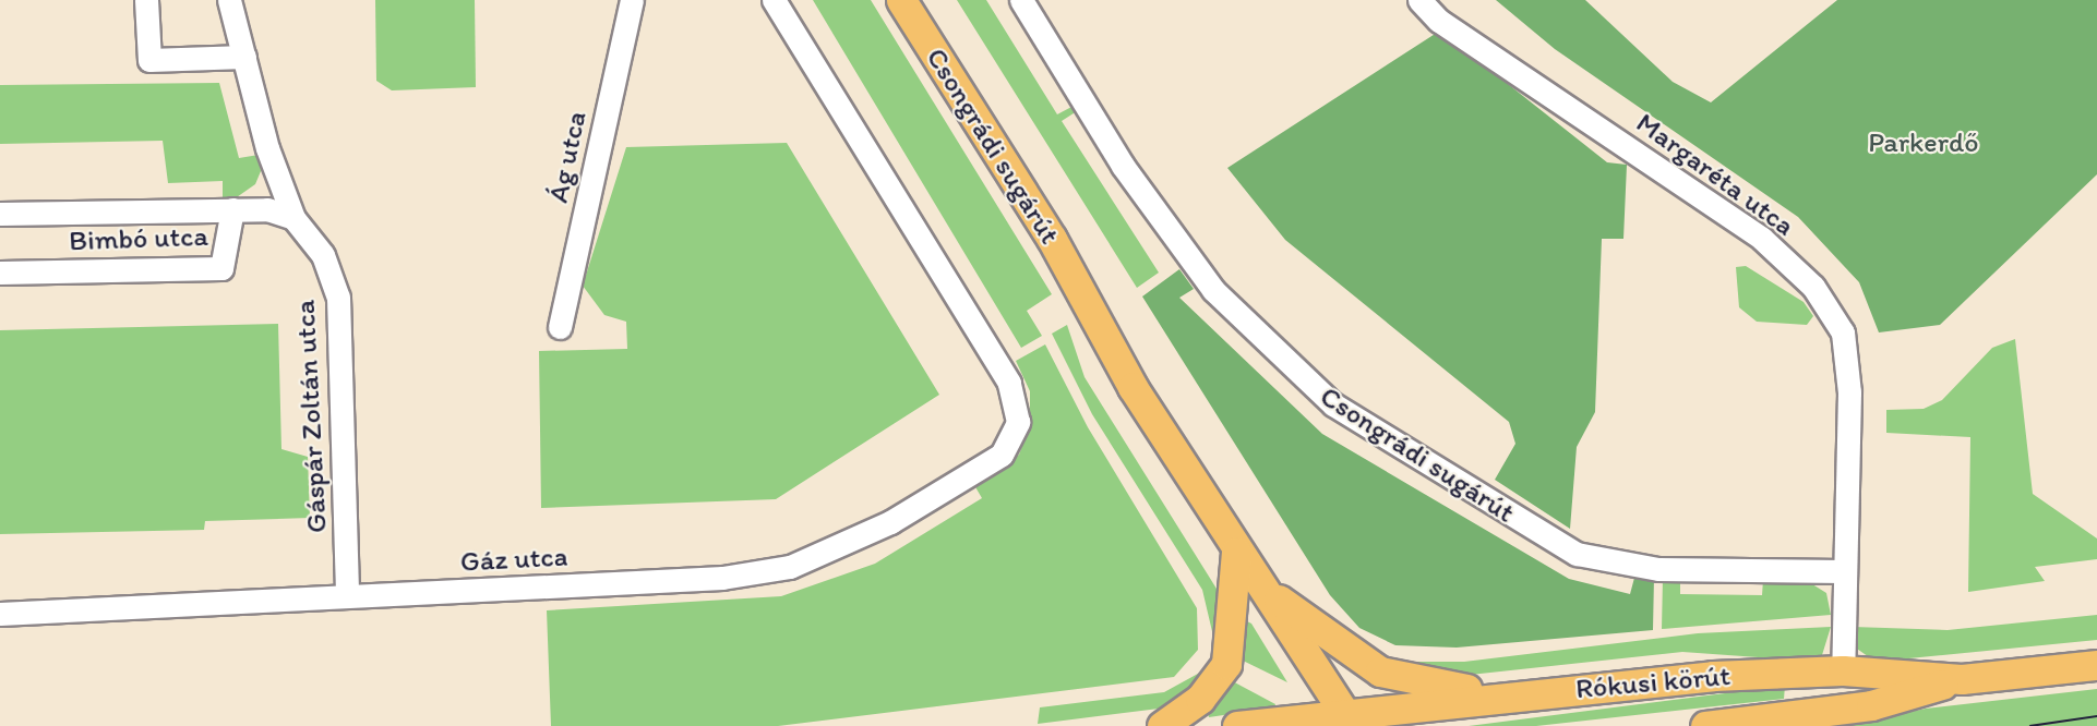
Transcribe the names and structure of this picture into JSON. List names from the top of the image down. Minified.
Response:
{"streets":{"main road":["Csongrádi sugárút","Rókusi körút"],"street":["Ág utca","Margaréta utca","Bimbó utca","Gáspár Zoltán utca","Gáz utca"]},"crossings":[["Csongrádi sugárút","Margaréta utca"],["Csongrádi sugárút","Rókusi körút"],["Margaréta utca","Rókusi körút"],["Bimbó utca","Gáspár Zoltán utca"],["Gáspár Zoltán utca","Gáz utca"]],"parks":["Parkerdő"]}
